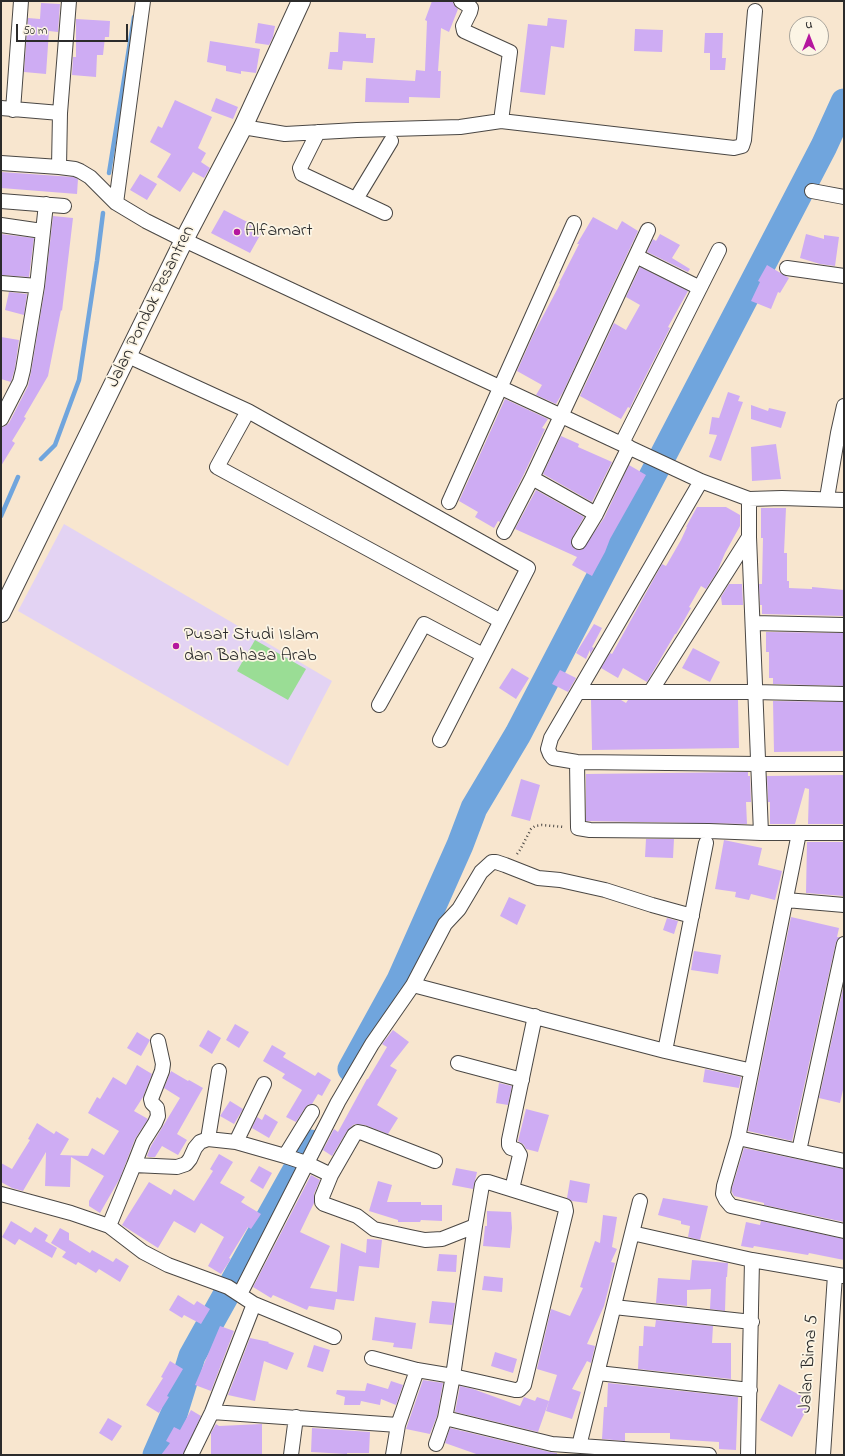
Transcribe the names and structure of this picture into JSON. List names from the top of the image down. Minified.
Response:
{"streets":{"street":["Jalan Pondok Pesantren","Jalan Bima 5"]},"places":["Alfamart","Pusat Studi Islam dan Bahasa Arab"],"scale_bar":"50 m","north":"top"}
